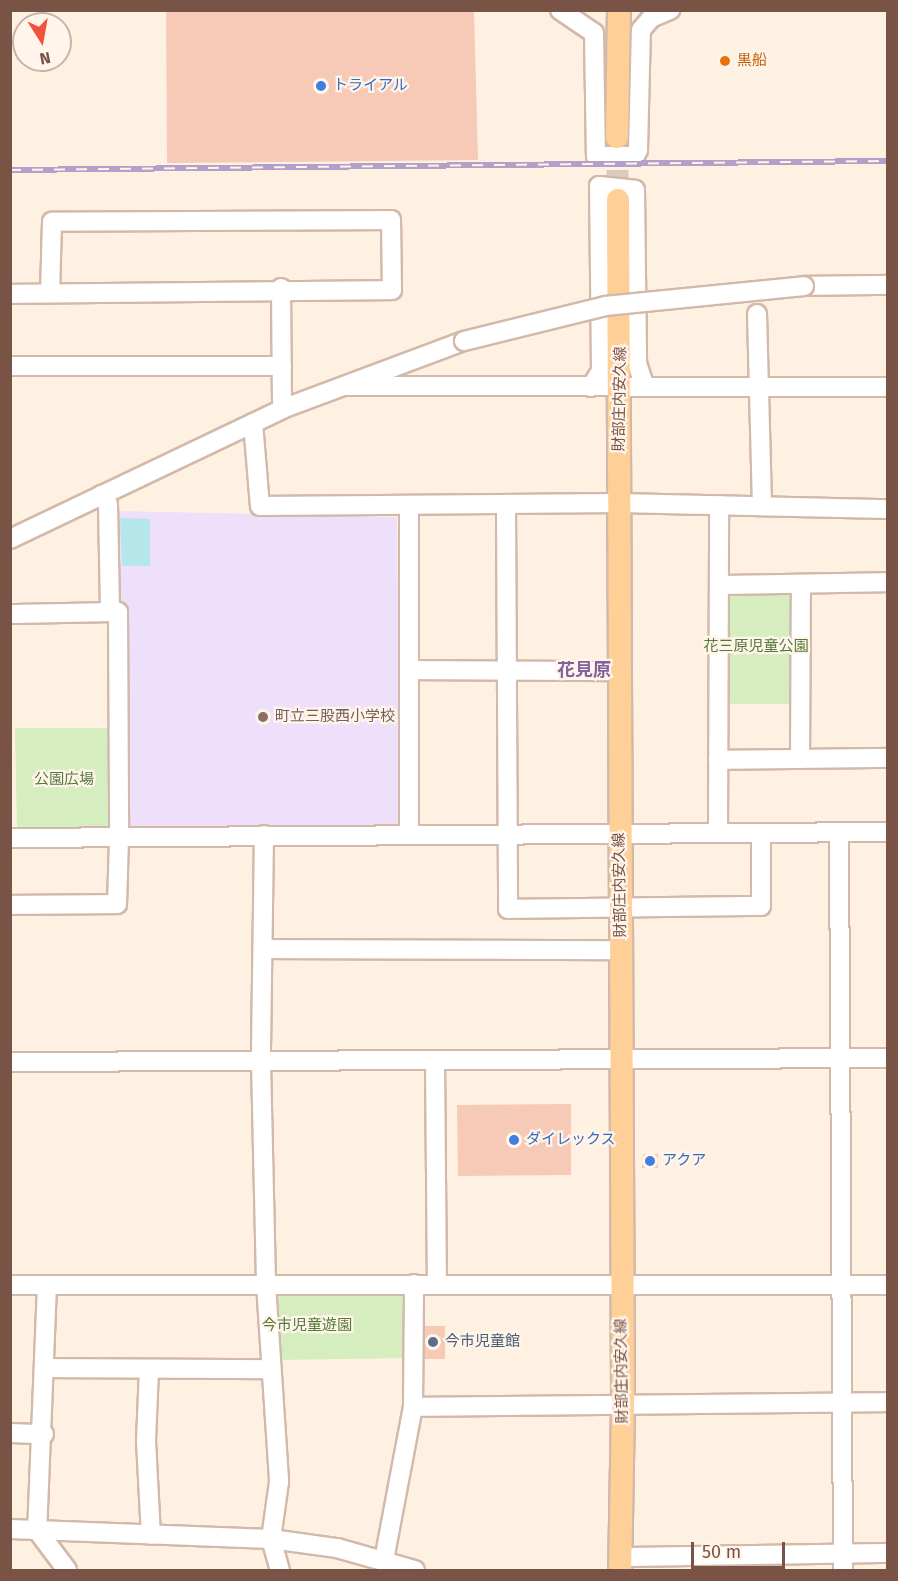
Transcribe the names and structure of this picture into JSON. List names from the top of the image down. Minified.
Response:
{"streets":{"main road":["財部庄内安久線"]},"districts":["花見原"],"parks":["花三原児童公園","公園広場","今市児童遊園"],"places":["黒船","トライアル","町立三股西小学校","ダイレックス","アクア","今市児童館"],"scale_bar":"50 m","north":"bottom"}
